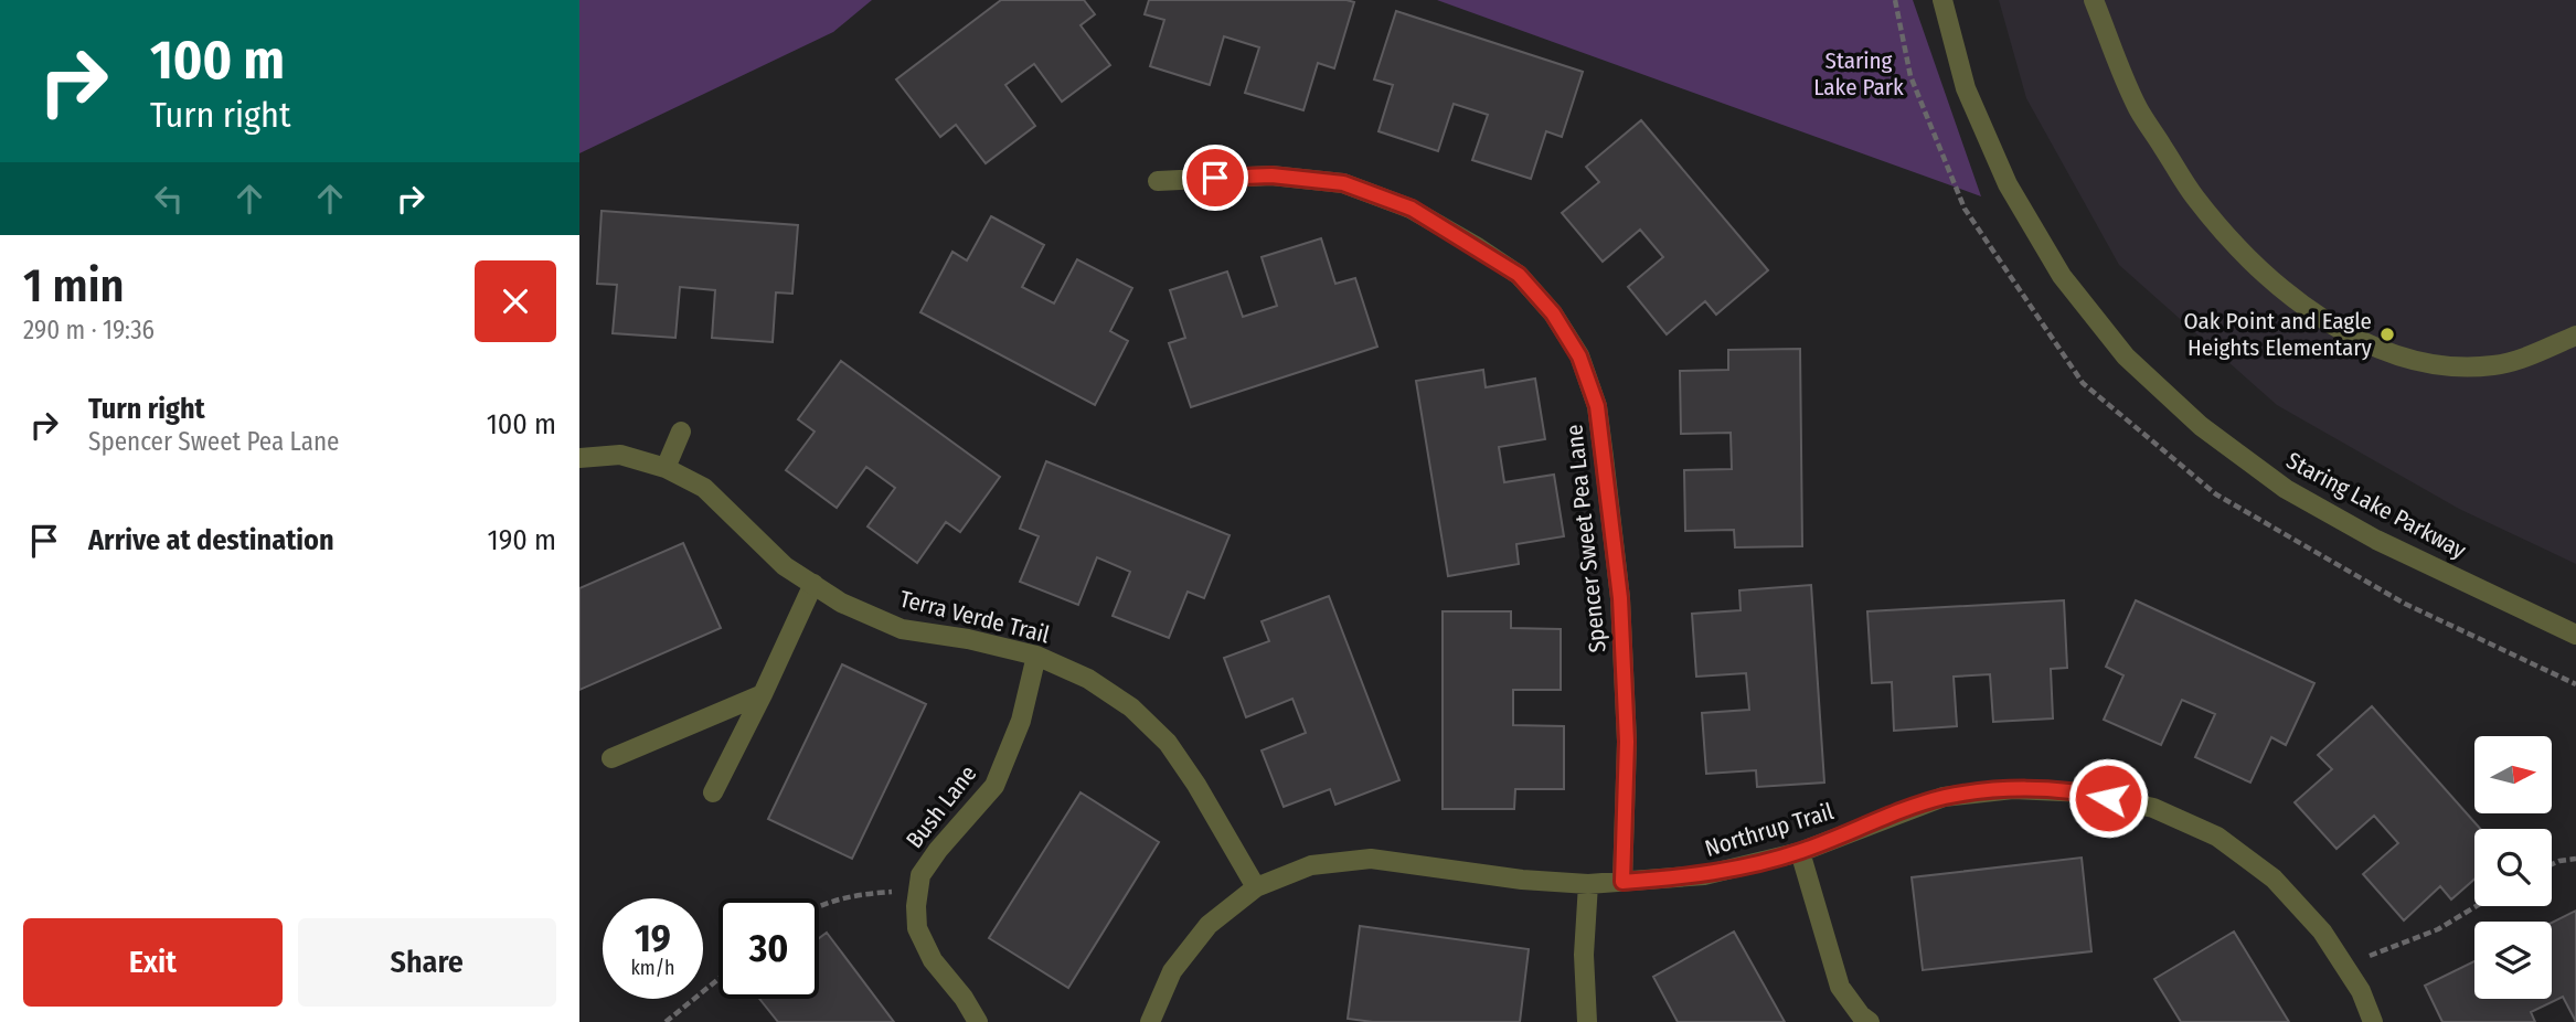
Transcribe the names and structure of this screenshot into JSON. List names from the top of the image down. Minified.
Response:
{"streets":{"street":["Staring Lake Parkway","Spencer Sweet Pea Lane","Terra Verde Trail","Bush Lane","Northrup Trail"]},"crossings":[["Spencer Sweet Pea Lane","Northrup Trail"],["Terra Verde Trail","Bush Lane"],["Terra Verde Trail","Northrup Trail"]],"parks":["Staring Lake Park"],"places":["Oak Point and Eagle Heights Elementary"],"north":"right","page":{"turn":["100 m","Turn right"],"heading":["1 min","290 m · 19:36"],"list":[{"name":"Turn right","note":"Spencer Sweet Pea Lane","value":"100 m"},{"name":"Arrive at destination","value":"190 m"}],"speed":"19 km/h","limit":"30","buttons":["Exit","Share"]}}
